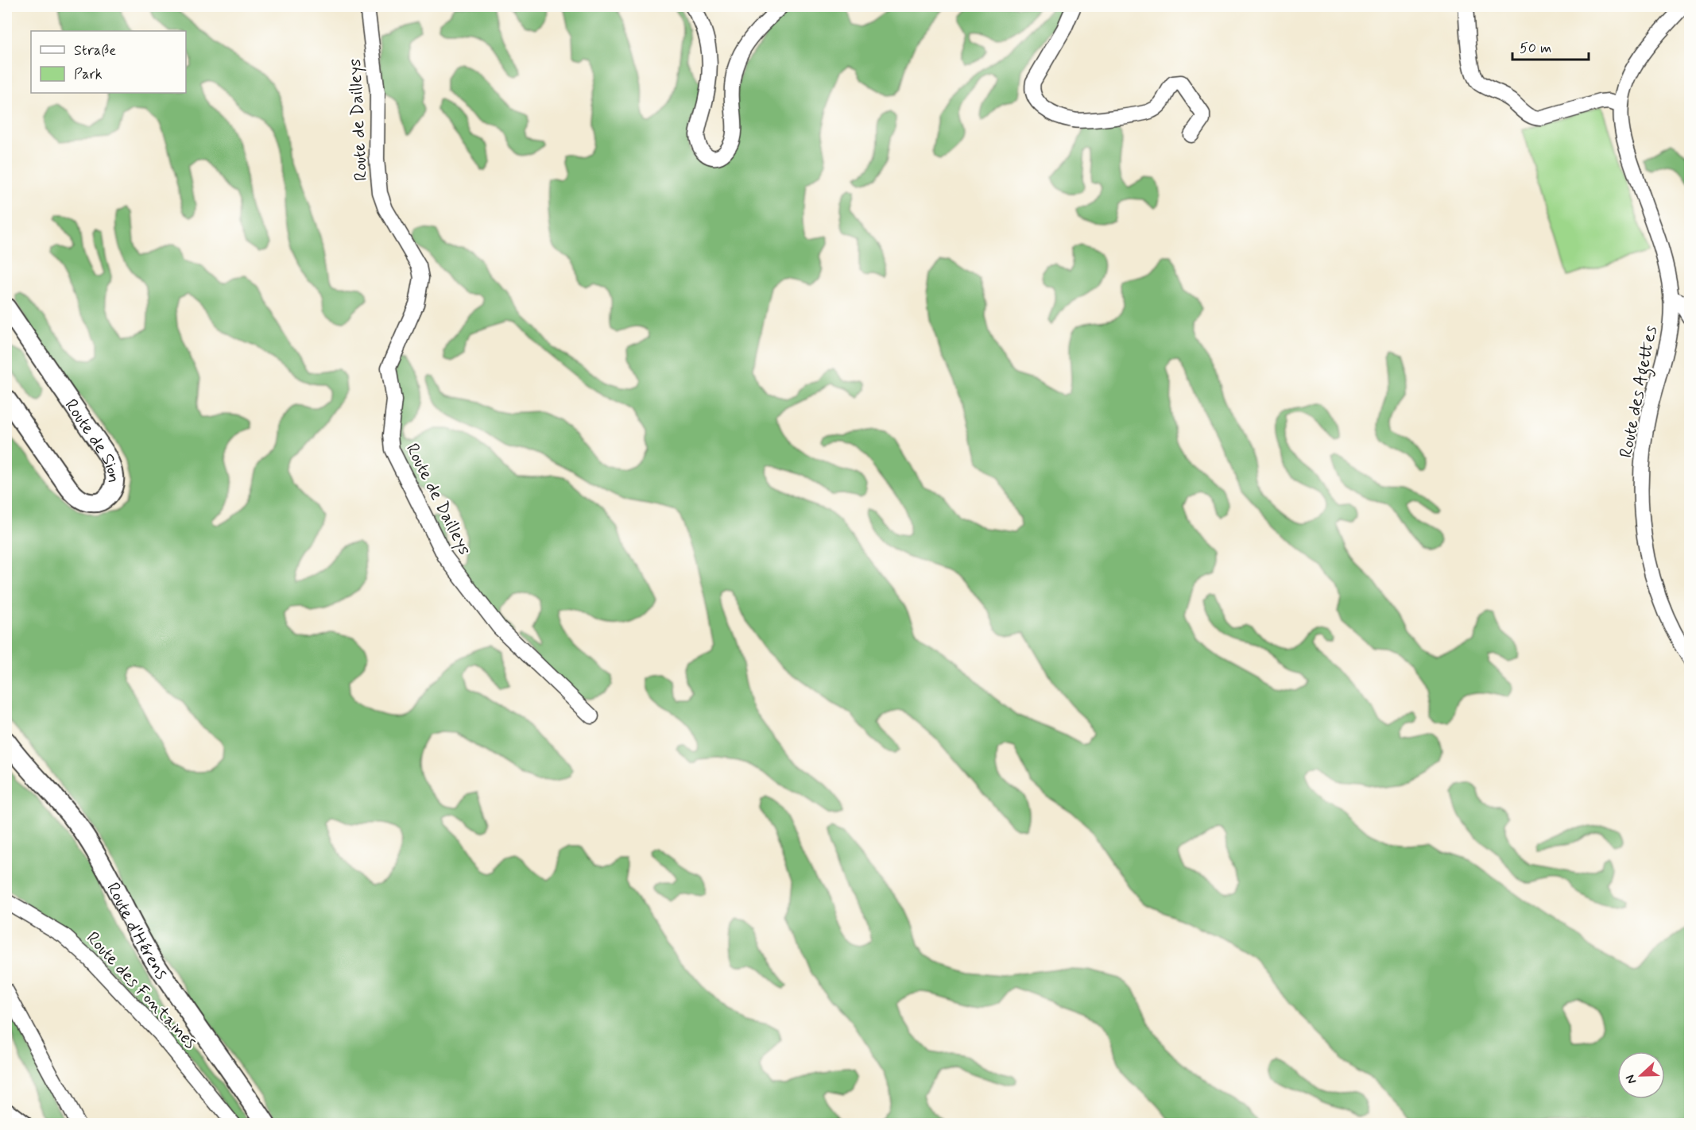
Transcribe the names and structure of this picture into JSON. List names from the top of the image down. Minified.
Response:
{"streets":{"main road":["Route de Sion","Route d'Hérens"],"street":["Route de Dailleys","Route des Agettes","Route des Fontaines"]},"legend":["Straße","Park"],"scale_bar":"50 m","north":"left"}
